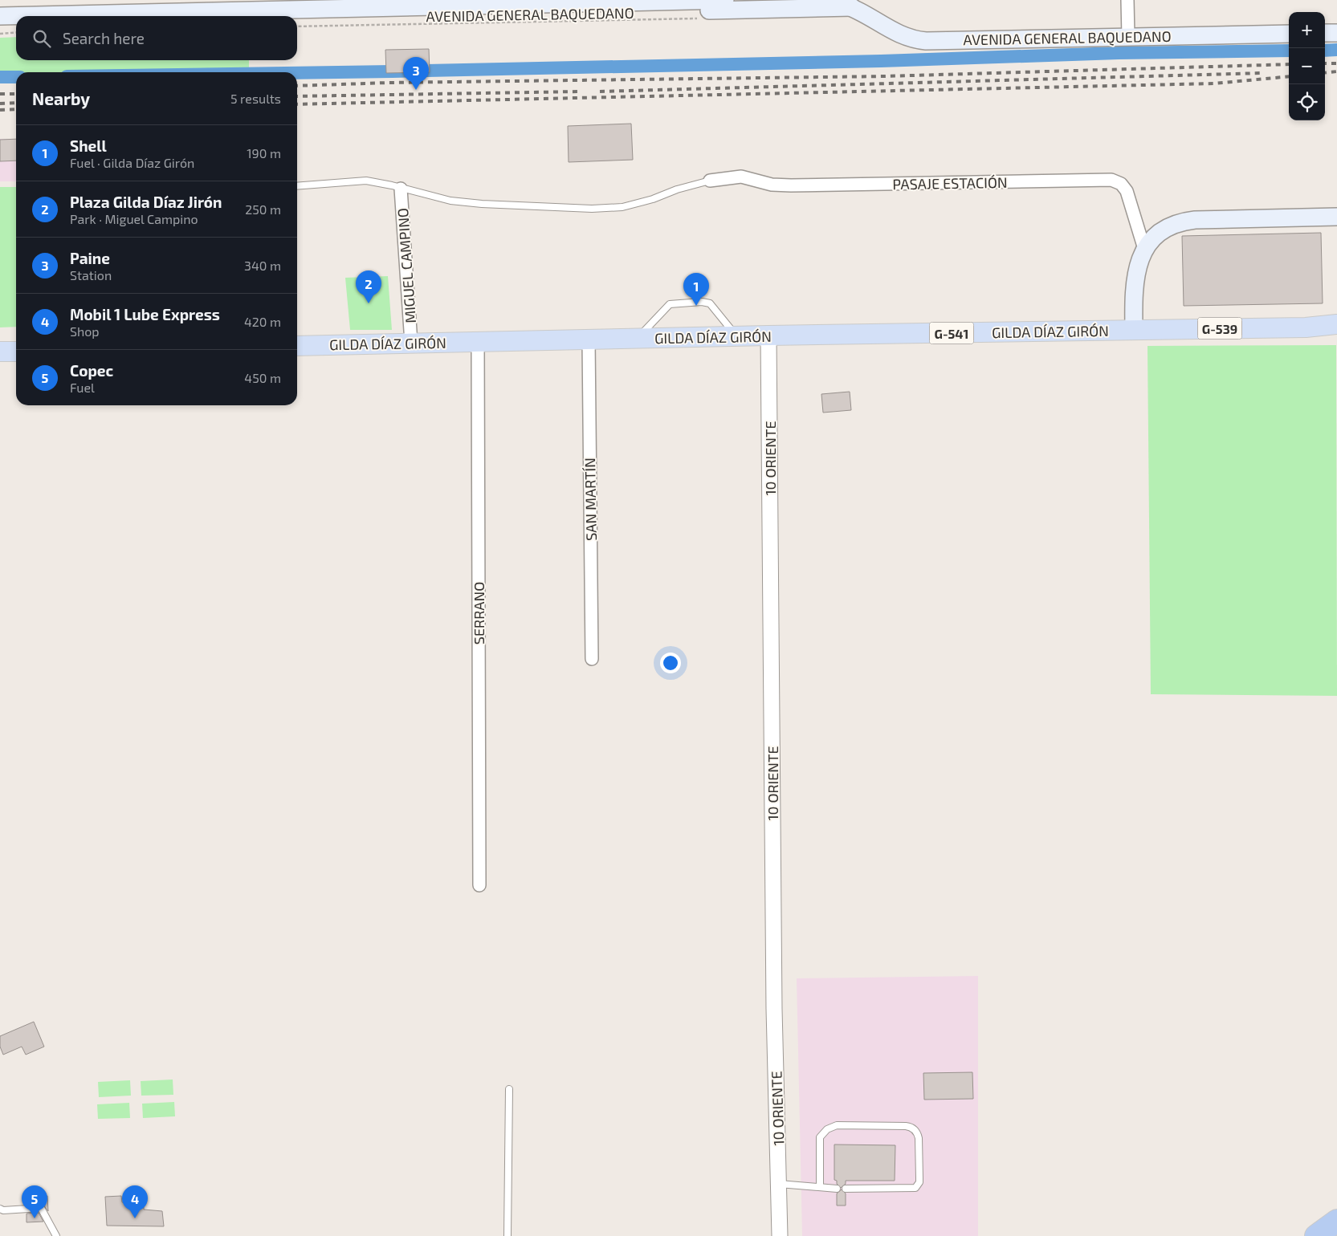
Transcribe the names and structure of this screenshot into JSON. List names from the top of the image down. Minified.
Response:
{"streets":{"main road":["AVENIDA GENERAL BAQUEDANO","G-539","GILDA DÍAZ GIRÓN","G-541"],"street":["PASAJE ESTACIÓN","MIGUEL CAMPINO","10 ORIENTE","SAN MARTÍN","SERRANO"]},"crossings":[["MIGUEL CAMPINO","GILDA DÍAZ GIRÓN"],["GILDA DÍAZ GIRÓN","10 ORIENTE"],["GILDA DÍAZ GIRÓN","SAN MARTÍN"],["GILDA DÍAZ GIRÓN","SERRANO"]],"page":{"map_buttons":["+","−"],"search":"Search here","pins":["3","2","1","4","5"],"heading":["Nearby","5 results"],"list":[{"mark":"1","name":"Shell","note":"Fuel · Gilda Díaz Girón","value":"190 m"},{"mark":"2","name":"Plaza Gilda Díaz Jirón","note":"Park · Miguel Campino","value":"250 m"},{"mark":"3","name":"Paine","note":"Station","value":"340 m"},{"mark":"4","name":"Mobil 1 Lube Express","note":"Shop","value":"420 m"},{"mark":"5","name":"Copec","note":"Fuel","value":"450 m"}]}}
